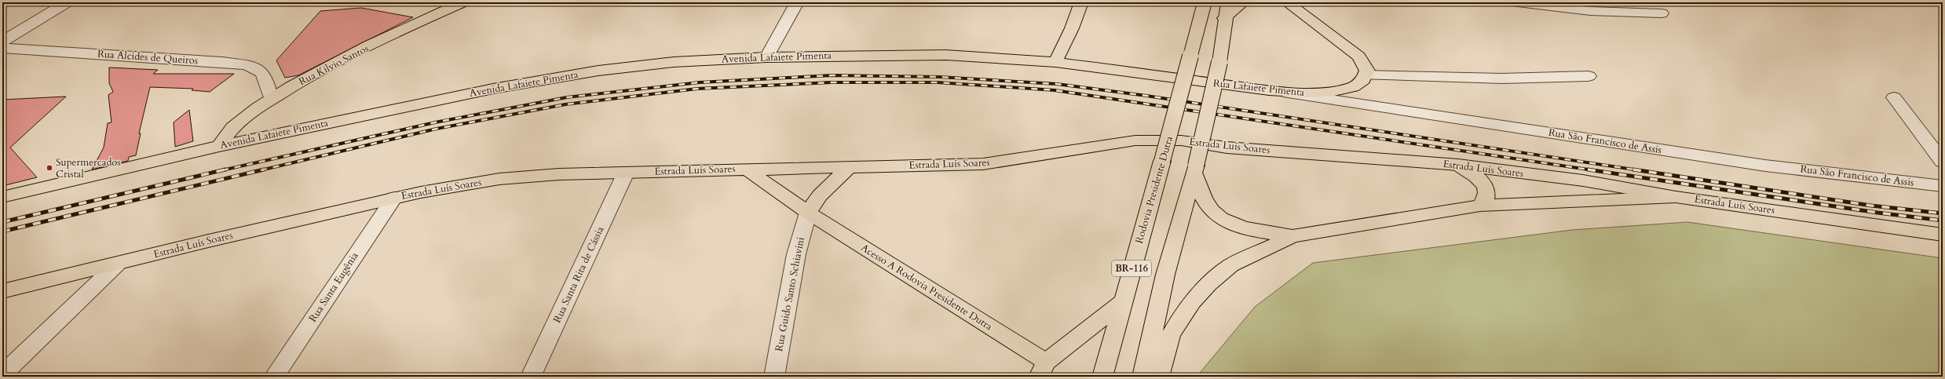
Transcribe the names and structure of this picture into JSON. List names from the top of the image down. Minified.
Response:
{"streets":{"main road":["Avenida Lafaiete Pimenta","Rua Kilvio Santos","Rua Lafaiete Pimenta","Estrada Luís Soares","Rodovia Presidente Dutra","BR-116","Acesso A Rodovia Presidente Dutra"],"street":["Rua Alcides de Queiros","Rua São Francisco de Assis","Rua Santa Rita de Cássia","Rua Santa Eugênia","Rua Guido Santo Schiavini"]},"crossings":[["Rua Alcides de Queiros","Rua Kilvio Santos"],["Avenida Lafaiete Pimenta","Rua Kilvio Santos"],["Avenida Lafaiete Pimenta","Rua Lafaiete Pimenta"],["Rua Lafaiete Pimenta","Rua São Francisco de Assis"],["Estrada Luís Soares","Rua Santa Rita de Cássia"],["Estrada Luís Soares","Rua Santa Eugênia"],["Estrada Luís Soares","Acesso A Rodovia Presidente Dutra"],["Acesso A Rodovia Presidente Dutra","Rua Guido Santo Schiavini"]],"places":["Supermercados Cristal"]}
